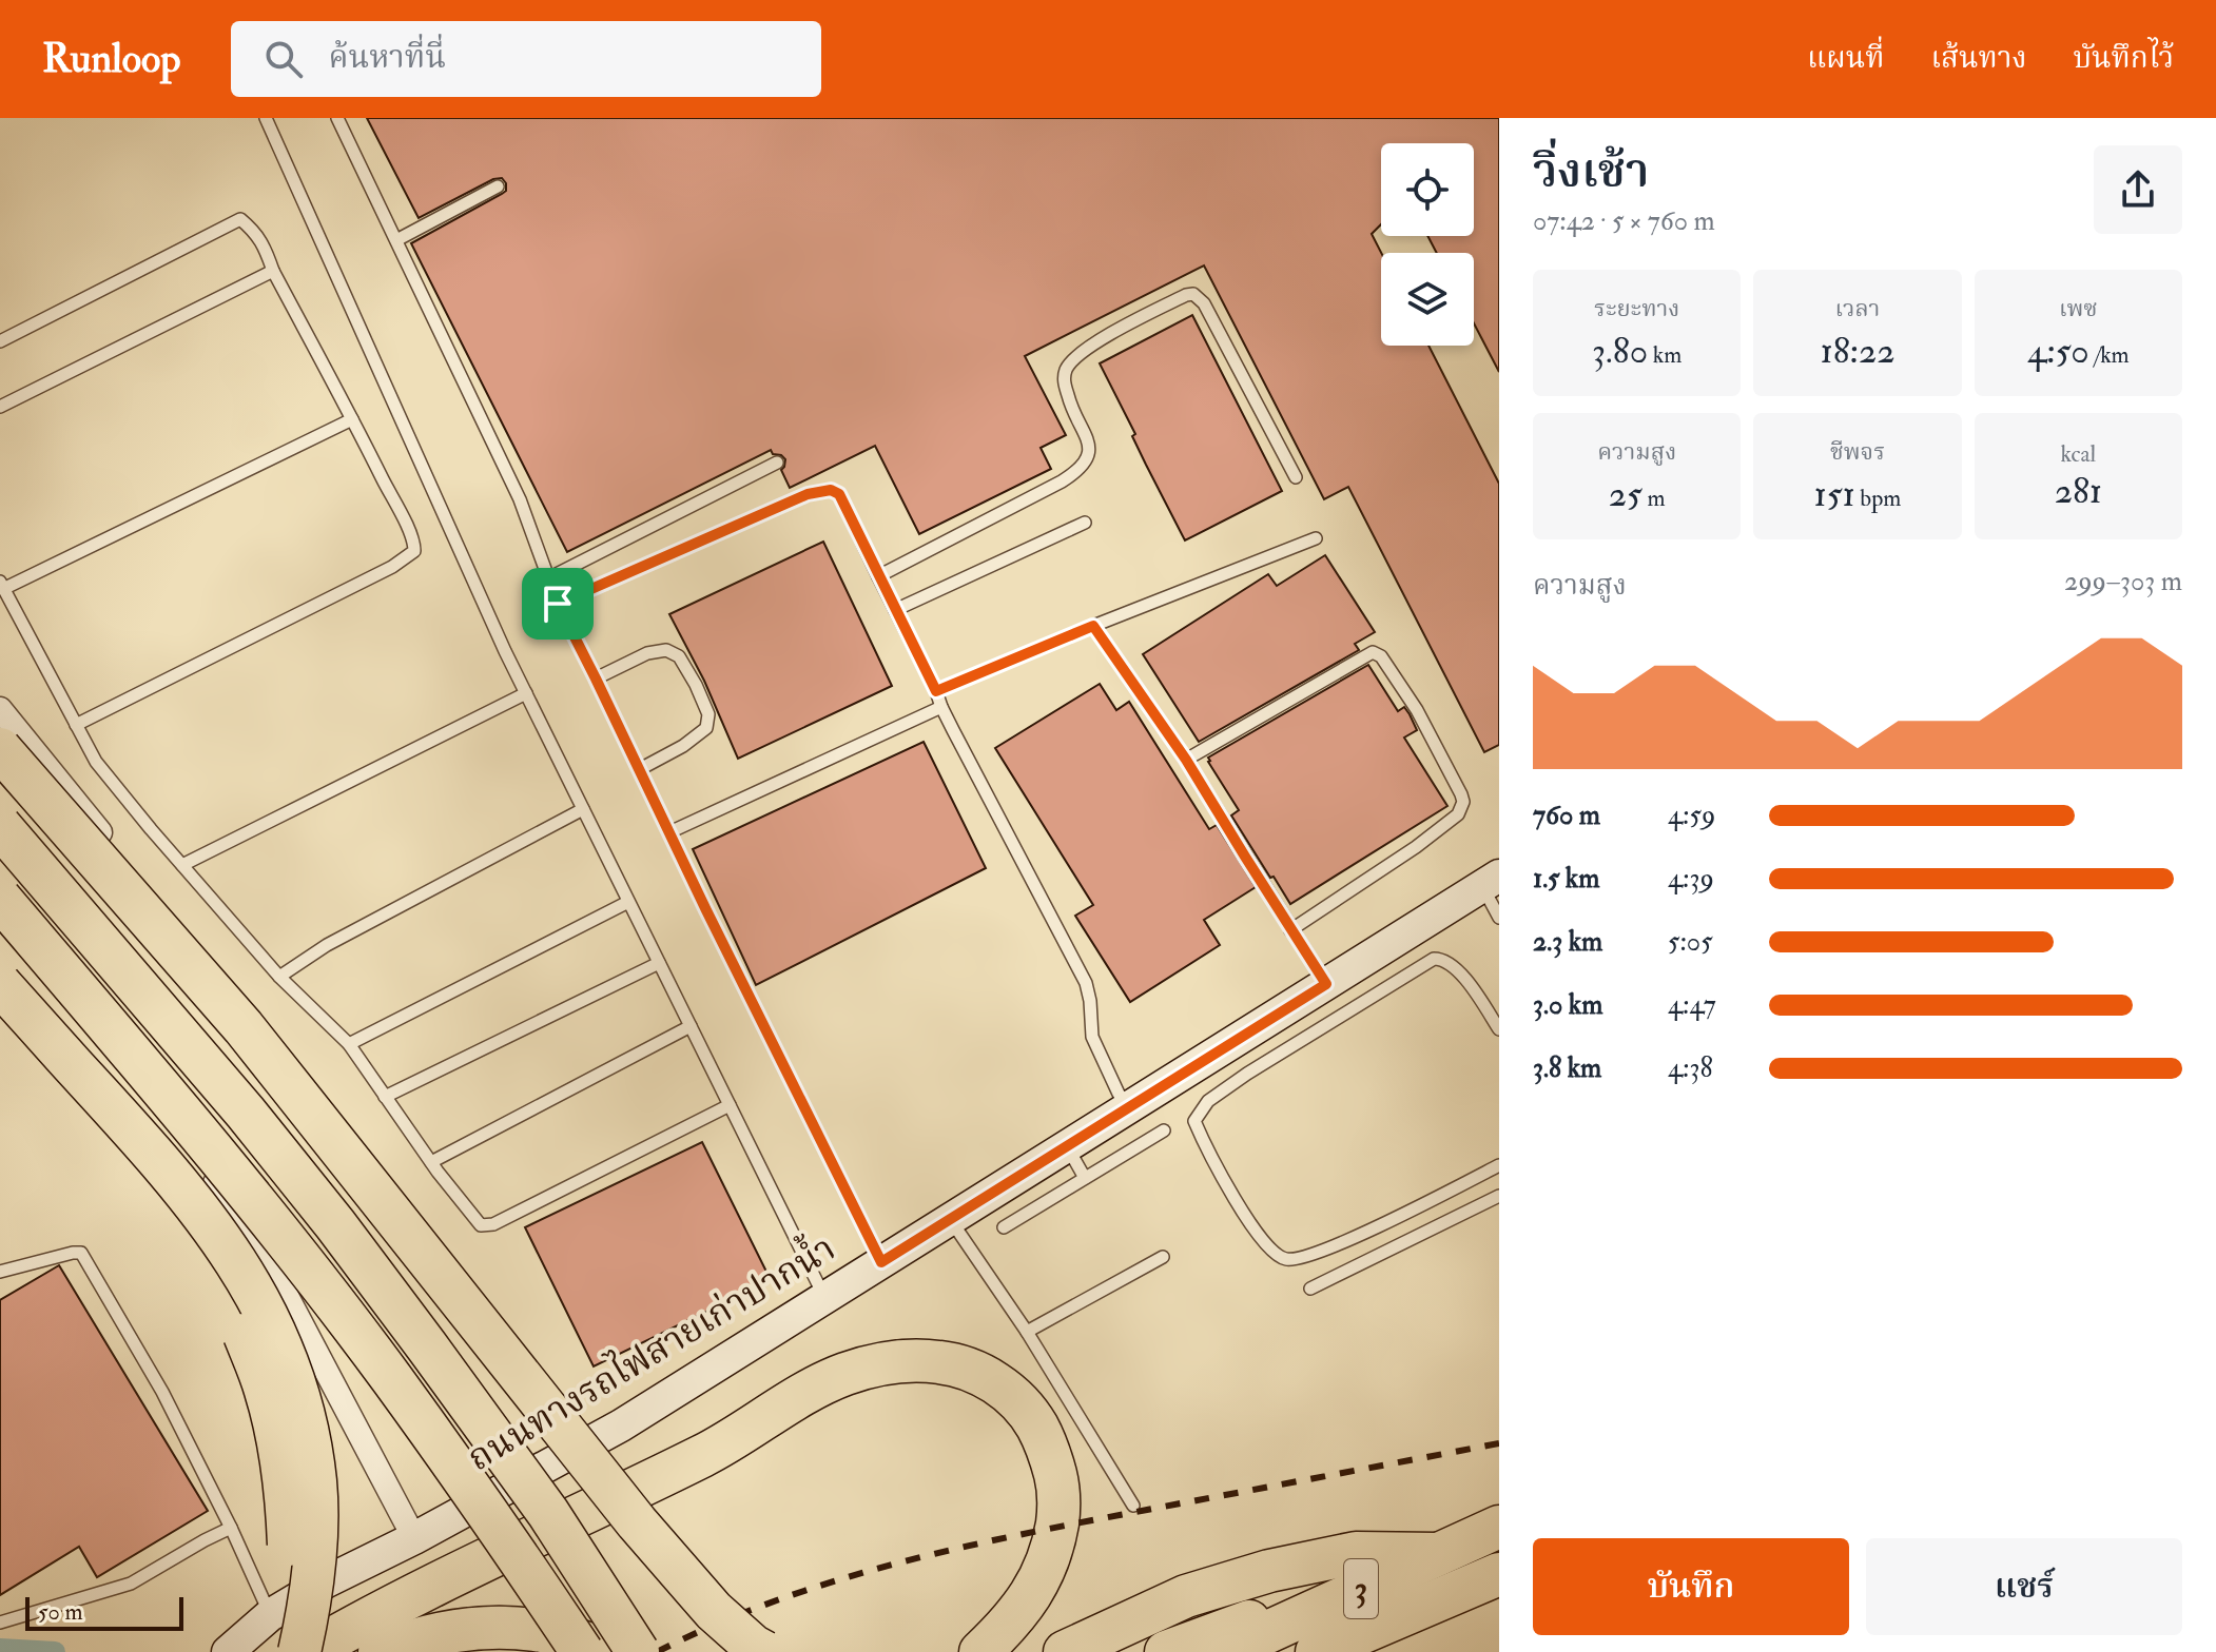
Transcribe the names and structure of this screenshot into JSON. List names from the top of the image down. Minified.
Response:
{"streets":{"highway":["3"],"main road":["ถนนทางรถไฟสายเก่าปากน้ำ"]},"scale_bar":"50 m","page":{"header":"Runloop","search":"ค้นหาที่นี่","nav":["แผนที่","เส้นทาง","บันทึกไว้"],"heading":["วิ่งเช้า","07:42 · 5 × 760 m"],"stats":[["ระยะทาง","3.80 km"],["เวลา","18:22"],["เพซ","4:50 /km"],["ความสูง","25 m"],["ชีพจร","151 bpm"],["kcal","281"]],"chart":["ความสูง","299–303 m"],"list":[{"name":"760 m","note":"4:59"},{"name":"1.5 km","note":"4:39"},{"name":"2.3 km","note":"5:05"},{"name":"3.0 km","note":"4:47"},{"name":"3.8 km","note":"4:38"}],"buttons":["บันทึก","แชร์"],"scale":"50 m"}}
